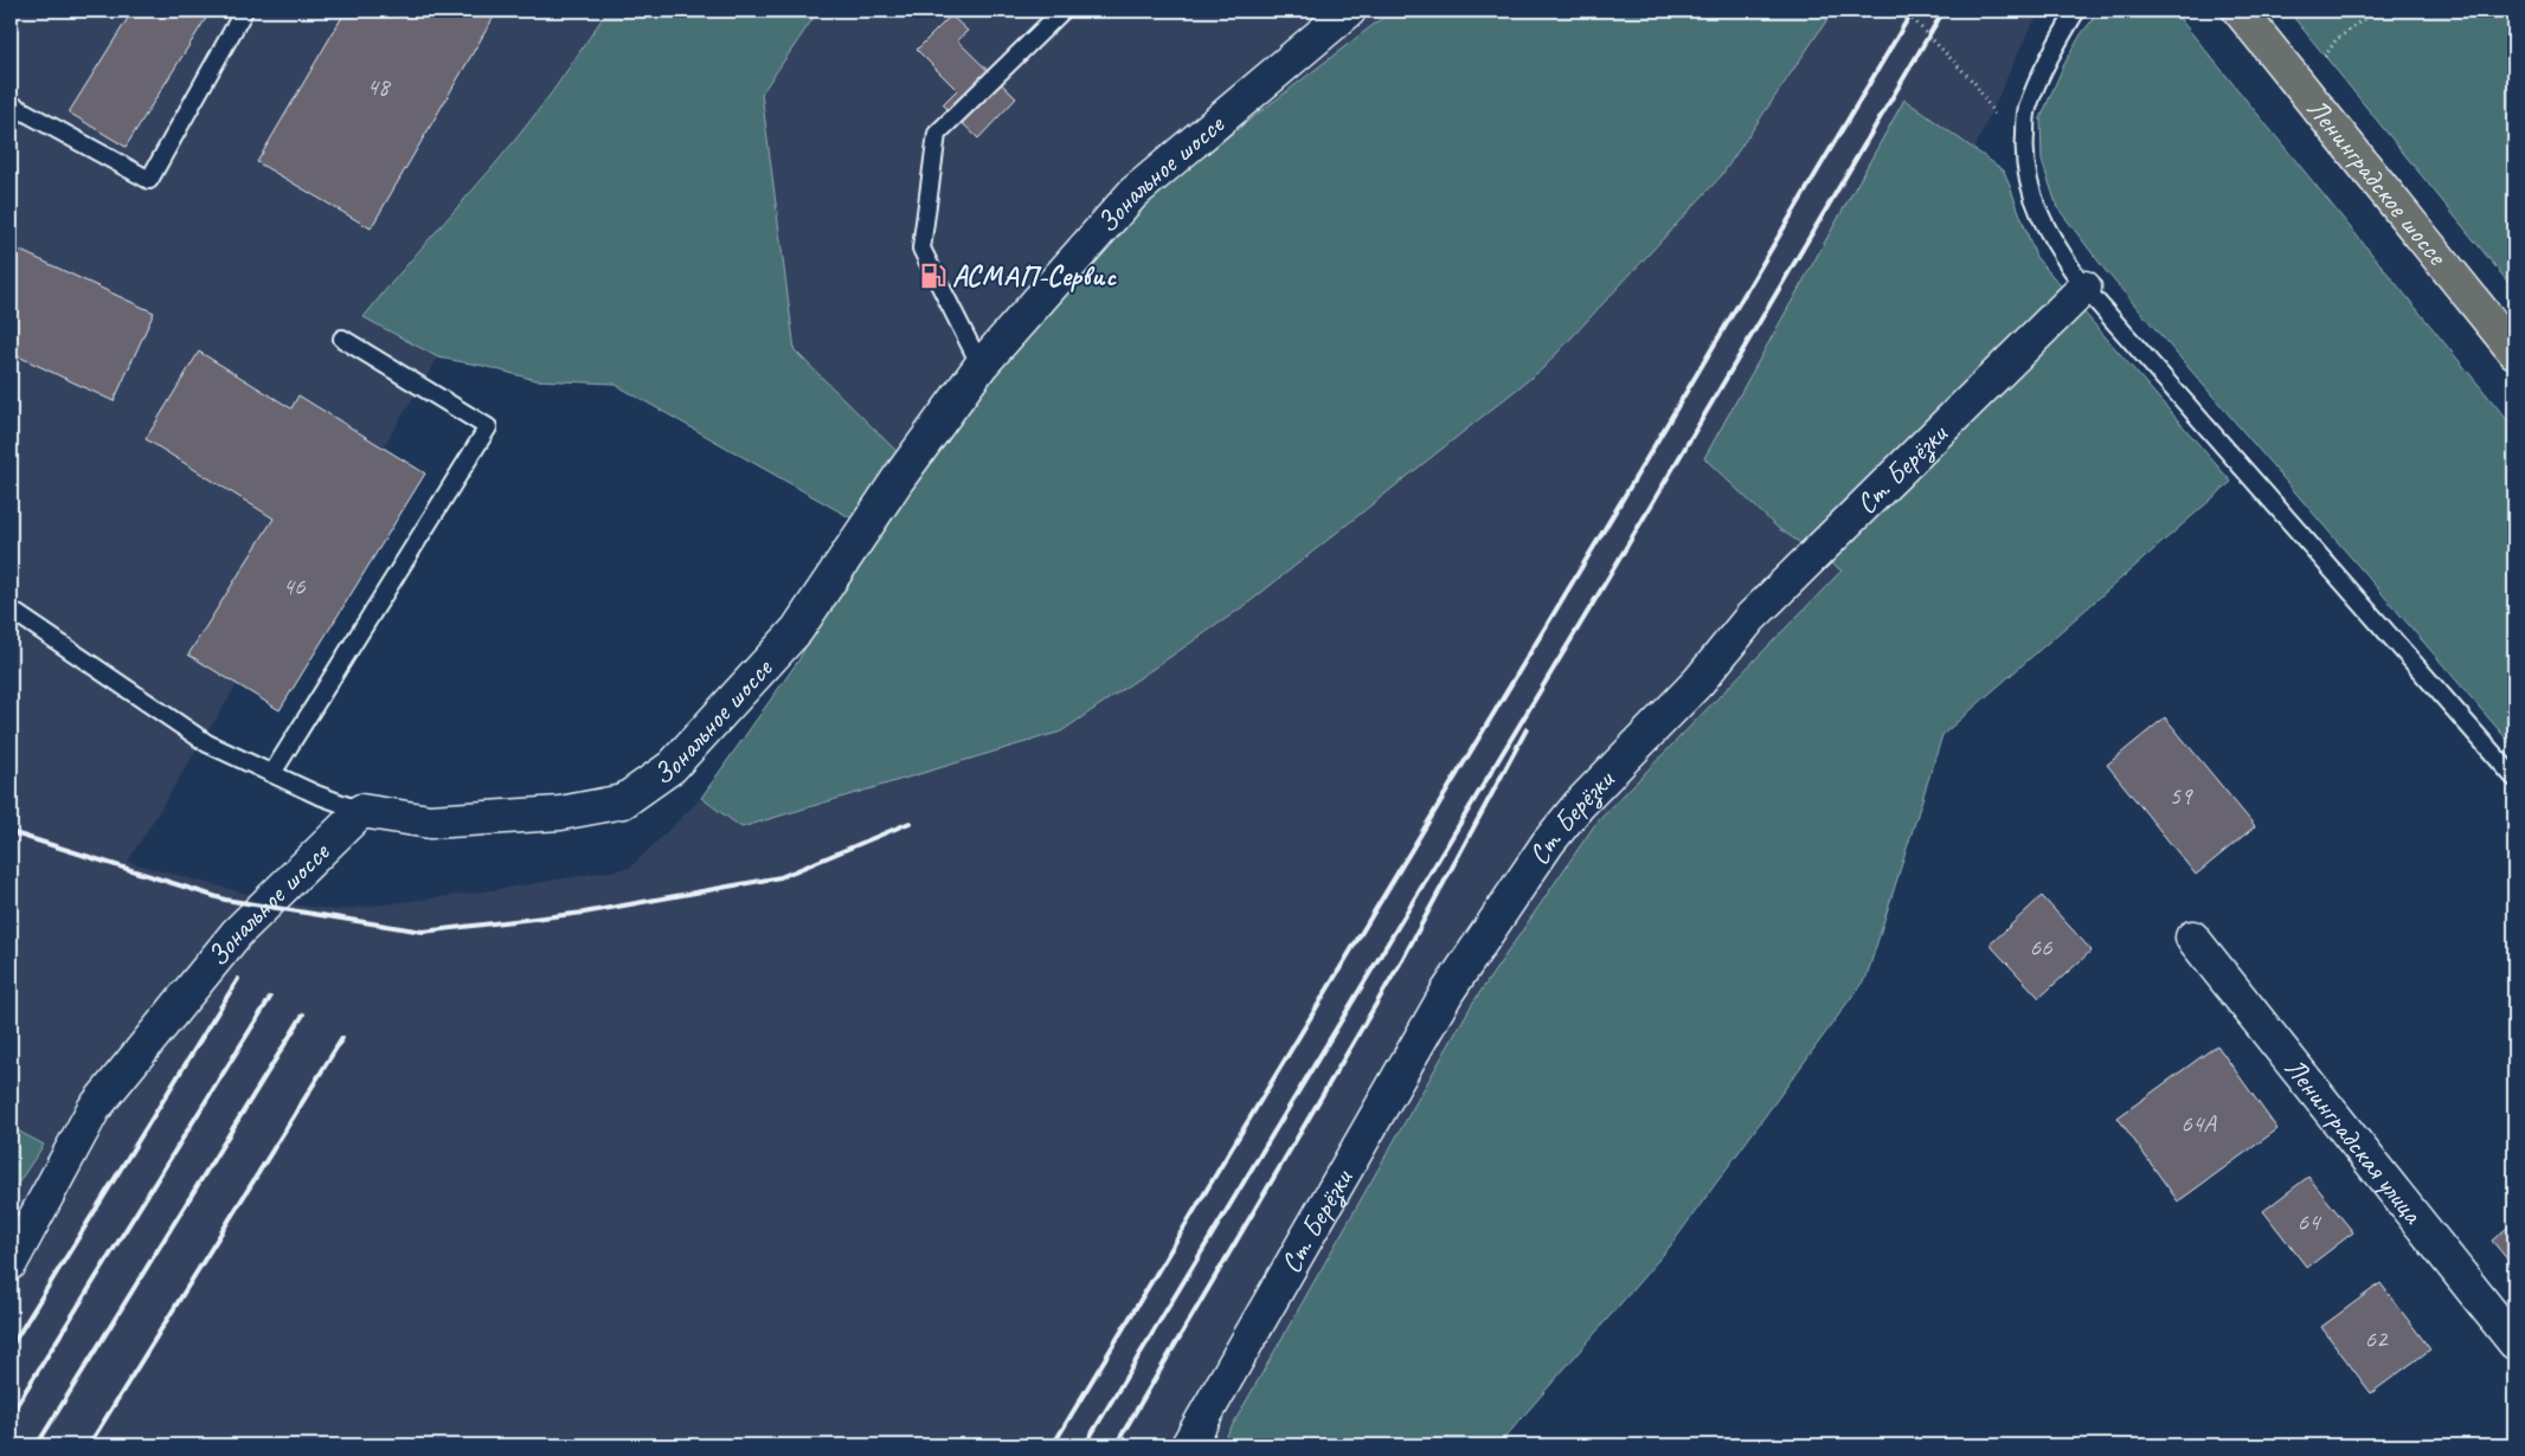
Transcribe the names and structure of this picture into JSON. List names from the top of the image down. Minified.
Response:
{"streets":{"highway":["Ленинградское шоссе"],"street":["Зональное шоссе","Ст. Берёзки","Ленинградская улица"]},"places":{"fuel station":["АСМАП-Сервис"]},"house_numbers":["48","46","59","66","64А","64","62"]}
